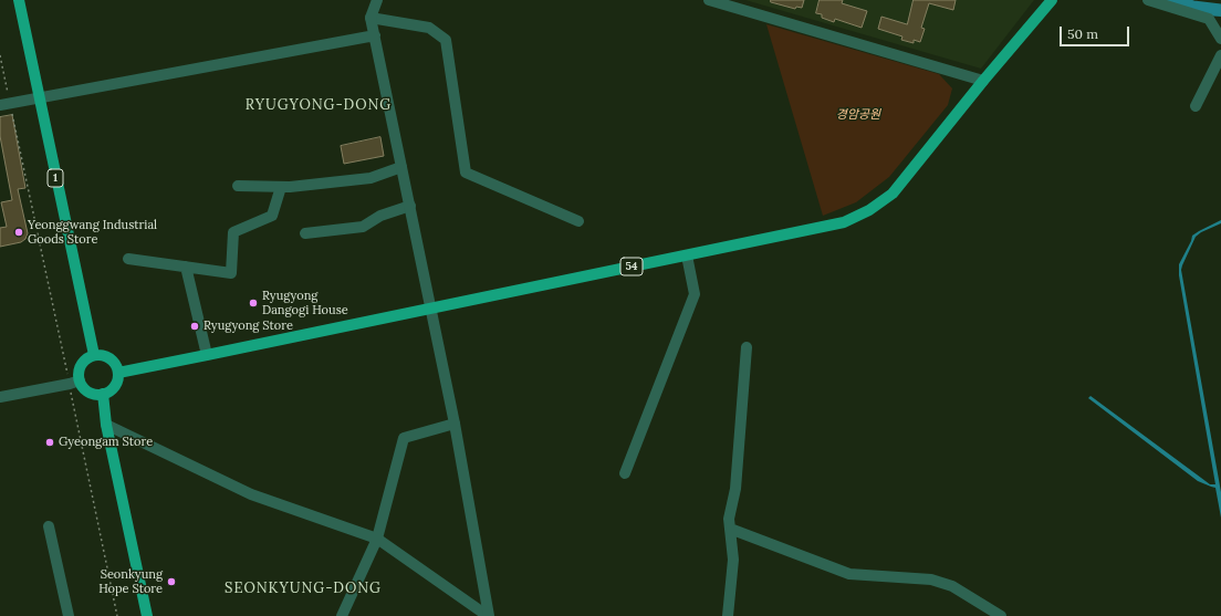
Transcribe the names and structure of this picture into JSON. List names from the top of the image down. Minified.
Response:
{"streets":{"main road":["1","54"]},"crossings":[["1","54"]],"districts":["RYUGYONG-DONG","SEONKYUNG-DONG"],"parks":["경암공원"],"places":["Yeonggwang Industrial Goods Store","Ryugyong Dangogi House","Ryugyong Store","Gyeongam Store","Seonkyung Hope Store"],"scale_bar":"50 m"}
